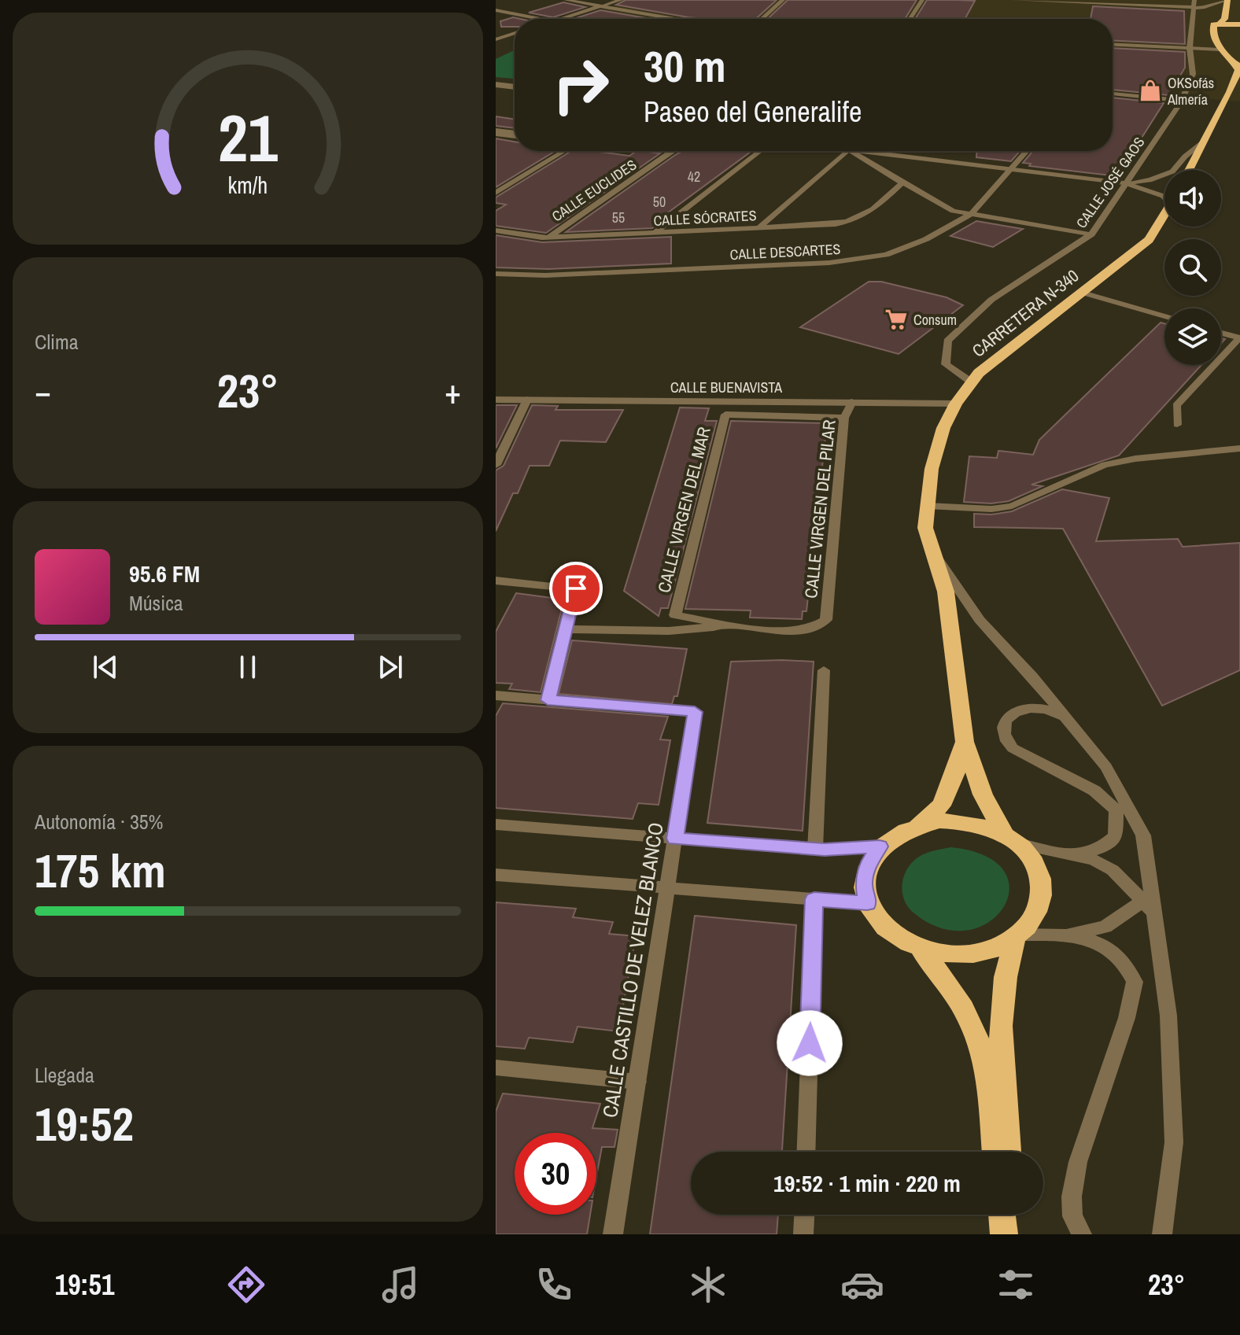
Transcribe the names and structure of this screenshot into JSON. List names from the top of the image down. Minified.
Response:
{"streets":{"highway":["CARRETERA N-340"],"street":["CALLE JOSÉ GAOS","CALLE EUCLIDES","CALLE SÓCRATES","CALLE DESCARTES","CALLE BUENAVISTA","CALLE VIRGEN DEL PILAR","CALLE VIRGEN DEL MAR","CALLE CASTILLO DE VELEZ BLANCO"]},"crossings":[["CALLE JOSÉ GAOS","CARRETERA N-340"],["CALLE EUCLIDES","CALLE SÓCRATES"],["CARRETERA N-340","CALLE BUENAVISTA"],["CALLE BUENAVISTA","CALLE VIRGEN DEL PILAR"],["CALLE VIRGEN DEL PILAR","CALLE VIRGEN DEL MAR"]],"places":{"shop":["OKSofás Almería"],"supermarket":["Consum"]},"house_numbers":["42","50","55"],"page":{"turn":["30 m","Paseo del Generalife"],"tile":["Clima",["Autonomía · 35%","175 km"],["Llegada","19:52"]],"heat":["−","23°","+"],"song":["95.6 FM","Música"],"limit":"30","trip":"19:52 · 1 min · 220 m","tabs":["19:51","23°"],"gauge":["21","km/h"]}}
